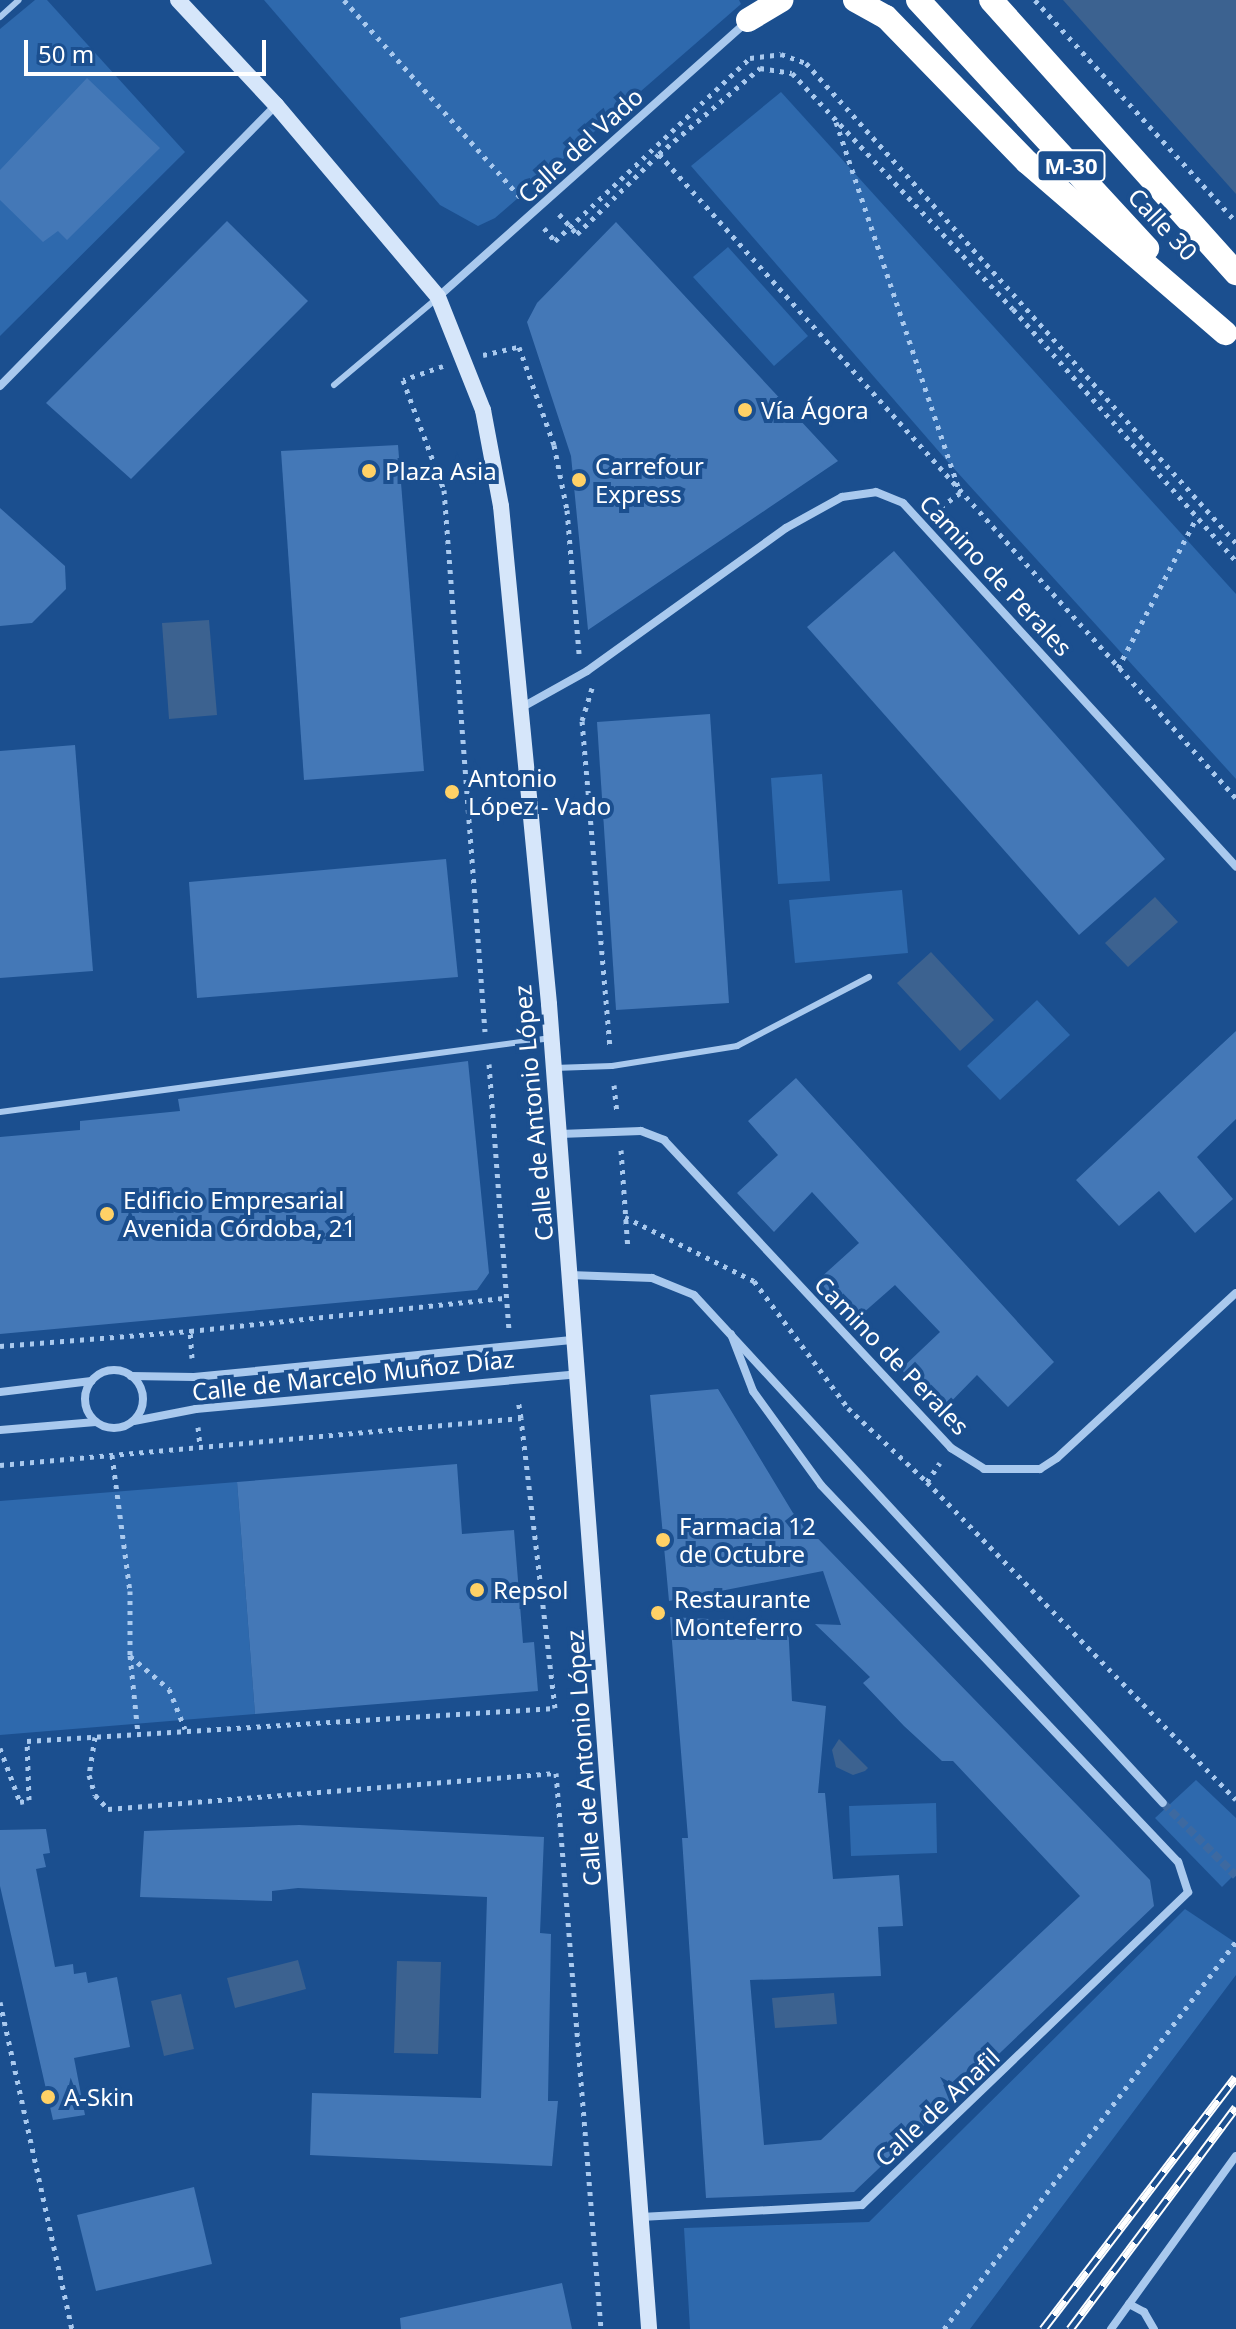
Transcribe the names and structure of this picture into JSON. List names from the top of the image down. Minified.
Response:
{"streets":{"highway":["M-30","Calle 30"],"street":["Calle del Vado","Camino de Perales","Calle de Antonio López","Calle de Marcelo Muñoz Díaz","Calle de Anafil"]},"crossings":[["Calle del Vado","Calle de Antonio López"],["Camino de Perales","Calle de Antonio López"],["Calle de Antonio López","Calle de Marcelo Muñoz Díaz"],["Calle de Antonio López","Calle de Anafil"]],"places":["Vía Ágora","Plaza Asia","Carrefour Express","Antonio López - Vado","Edificio Empresarial Avenida Córdoba, 21","Farmacia 12 de Octubre","Repsol","Restaurante Monteferro","A-Skin"],"scale_bar":"50 m"}
